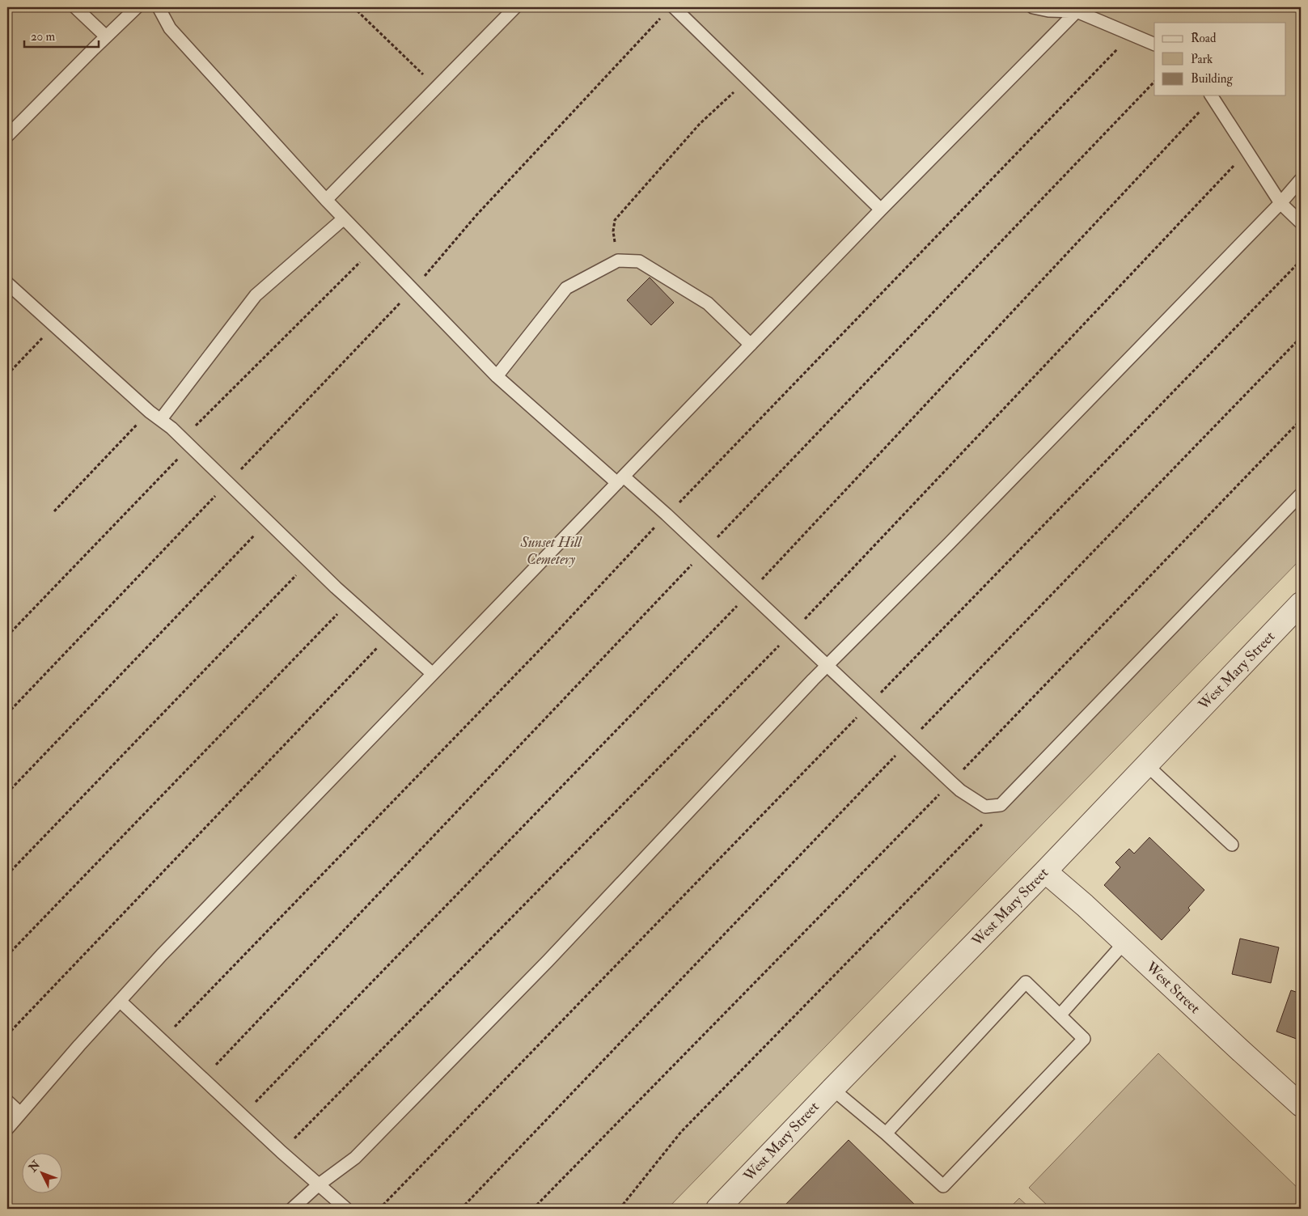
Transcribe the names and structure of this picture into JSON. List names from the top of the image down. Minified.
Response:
{"streets":{"street":["West Mary Street","West Street"]},"crossings":[["West Mary Street","West Street"]],"parks":["Sunset Hill Cemetery"],"legend":["Road","Park","Building"],"scale_bar":"20 m","north":"top left"}
